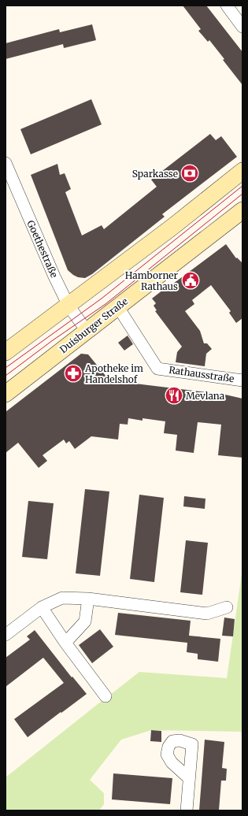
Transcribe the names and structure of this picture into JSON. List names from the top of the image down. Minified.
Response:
{"streets":{"main road":["Duisburger Straße"],"street":["Goethestraße","Rathausstraße"]},"crossings":[["Goethestraße","Duisburger Straße"],["Duisburger Straße","Rathausstraße"]],"places":{"bank":["Sparkasse"],"public building":["Hamborner Rathaus"],"pharmacy":["Apotheke im Handelshof"],"restaurant":["Mevlana"]}}
